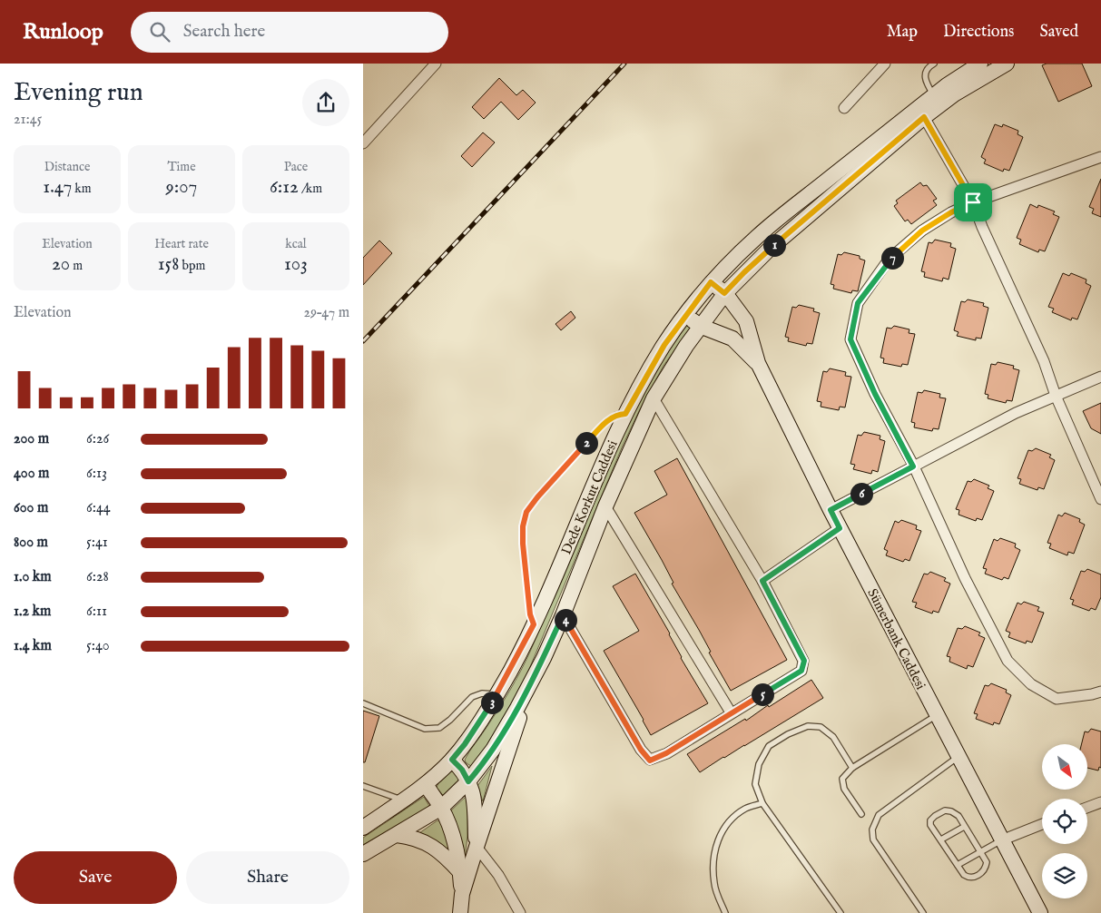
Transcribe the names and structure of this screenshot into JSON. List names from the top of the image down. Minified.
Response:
{"streets":{"main road":["Dede Korkut Caddesi","Sümerbank Caddesi"]},"north":"bottom right","page":{"header":"Runloop","search":"Search here","nav":["Map","Directions","Saved"],"heading":["Evening run","21:45"],"stats":[["Distance","1.47 km"],["Time","9:07"],["Pace","6:12 /km"],["Elevation","20 m"],["Heart rate","158 bpm"],["kcal","103"]],"pins":["1","7","2","6","4","5","3"],"chart":["Elevation","29–47 m"],"list":[{"name":"200 m","note":"6:26"},{"name":"400 m","note":"6:13"},{"name":"600 m","note":"6:44"},{"name":"800 m","note":"5:41"},{"name":"1.0 km","note":"6:28"},{"name":"1.2 km","note":"6:11"},{"name":"1.4 km","note":"5:40"}],"buttons":["Save","Share"]}}
